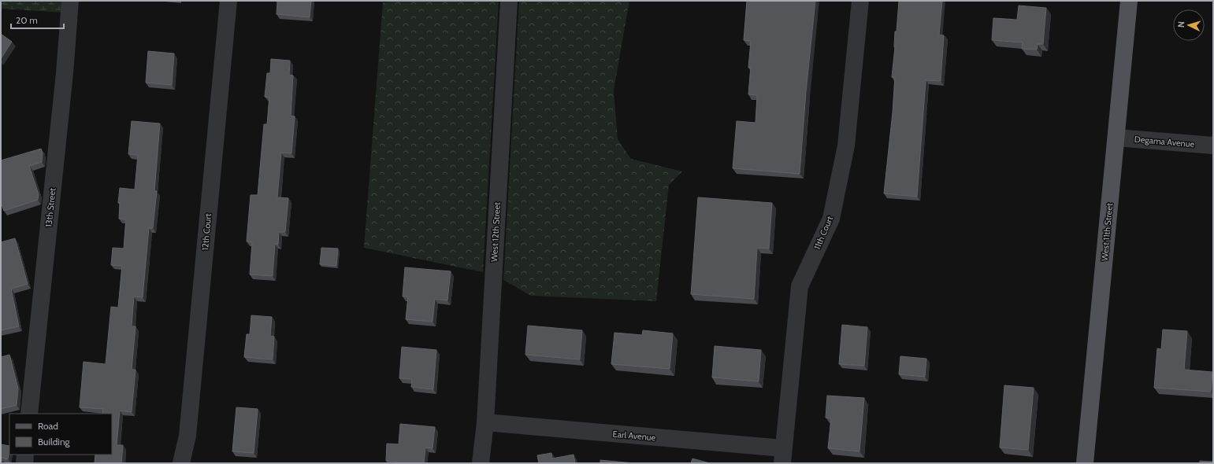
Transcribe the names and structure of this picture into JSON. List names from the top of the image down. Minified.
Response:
{"streets":{"main road":["West 11th Street"],"street":["Degama Avenue","13th Street","12th Court","West 12th Street","11th Court","Earl Avenue"]},"crossings":[["Degama Avenue","West 11th Street"],["West 12th Street","Earl Avenue"],["11th Court","Earl Avenue"]],"legend":["Road","Building"],"scale_bar":"20 m","north":"left"}
